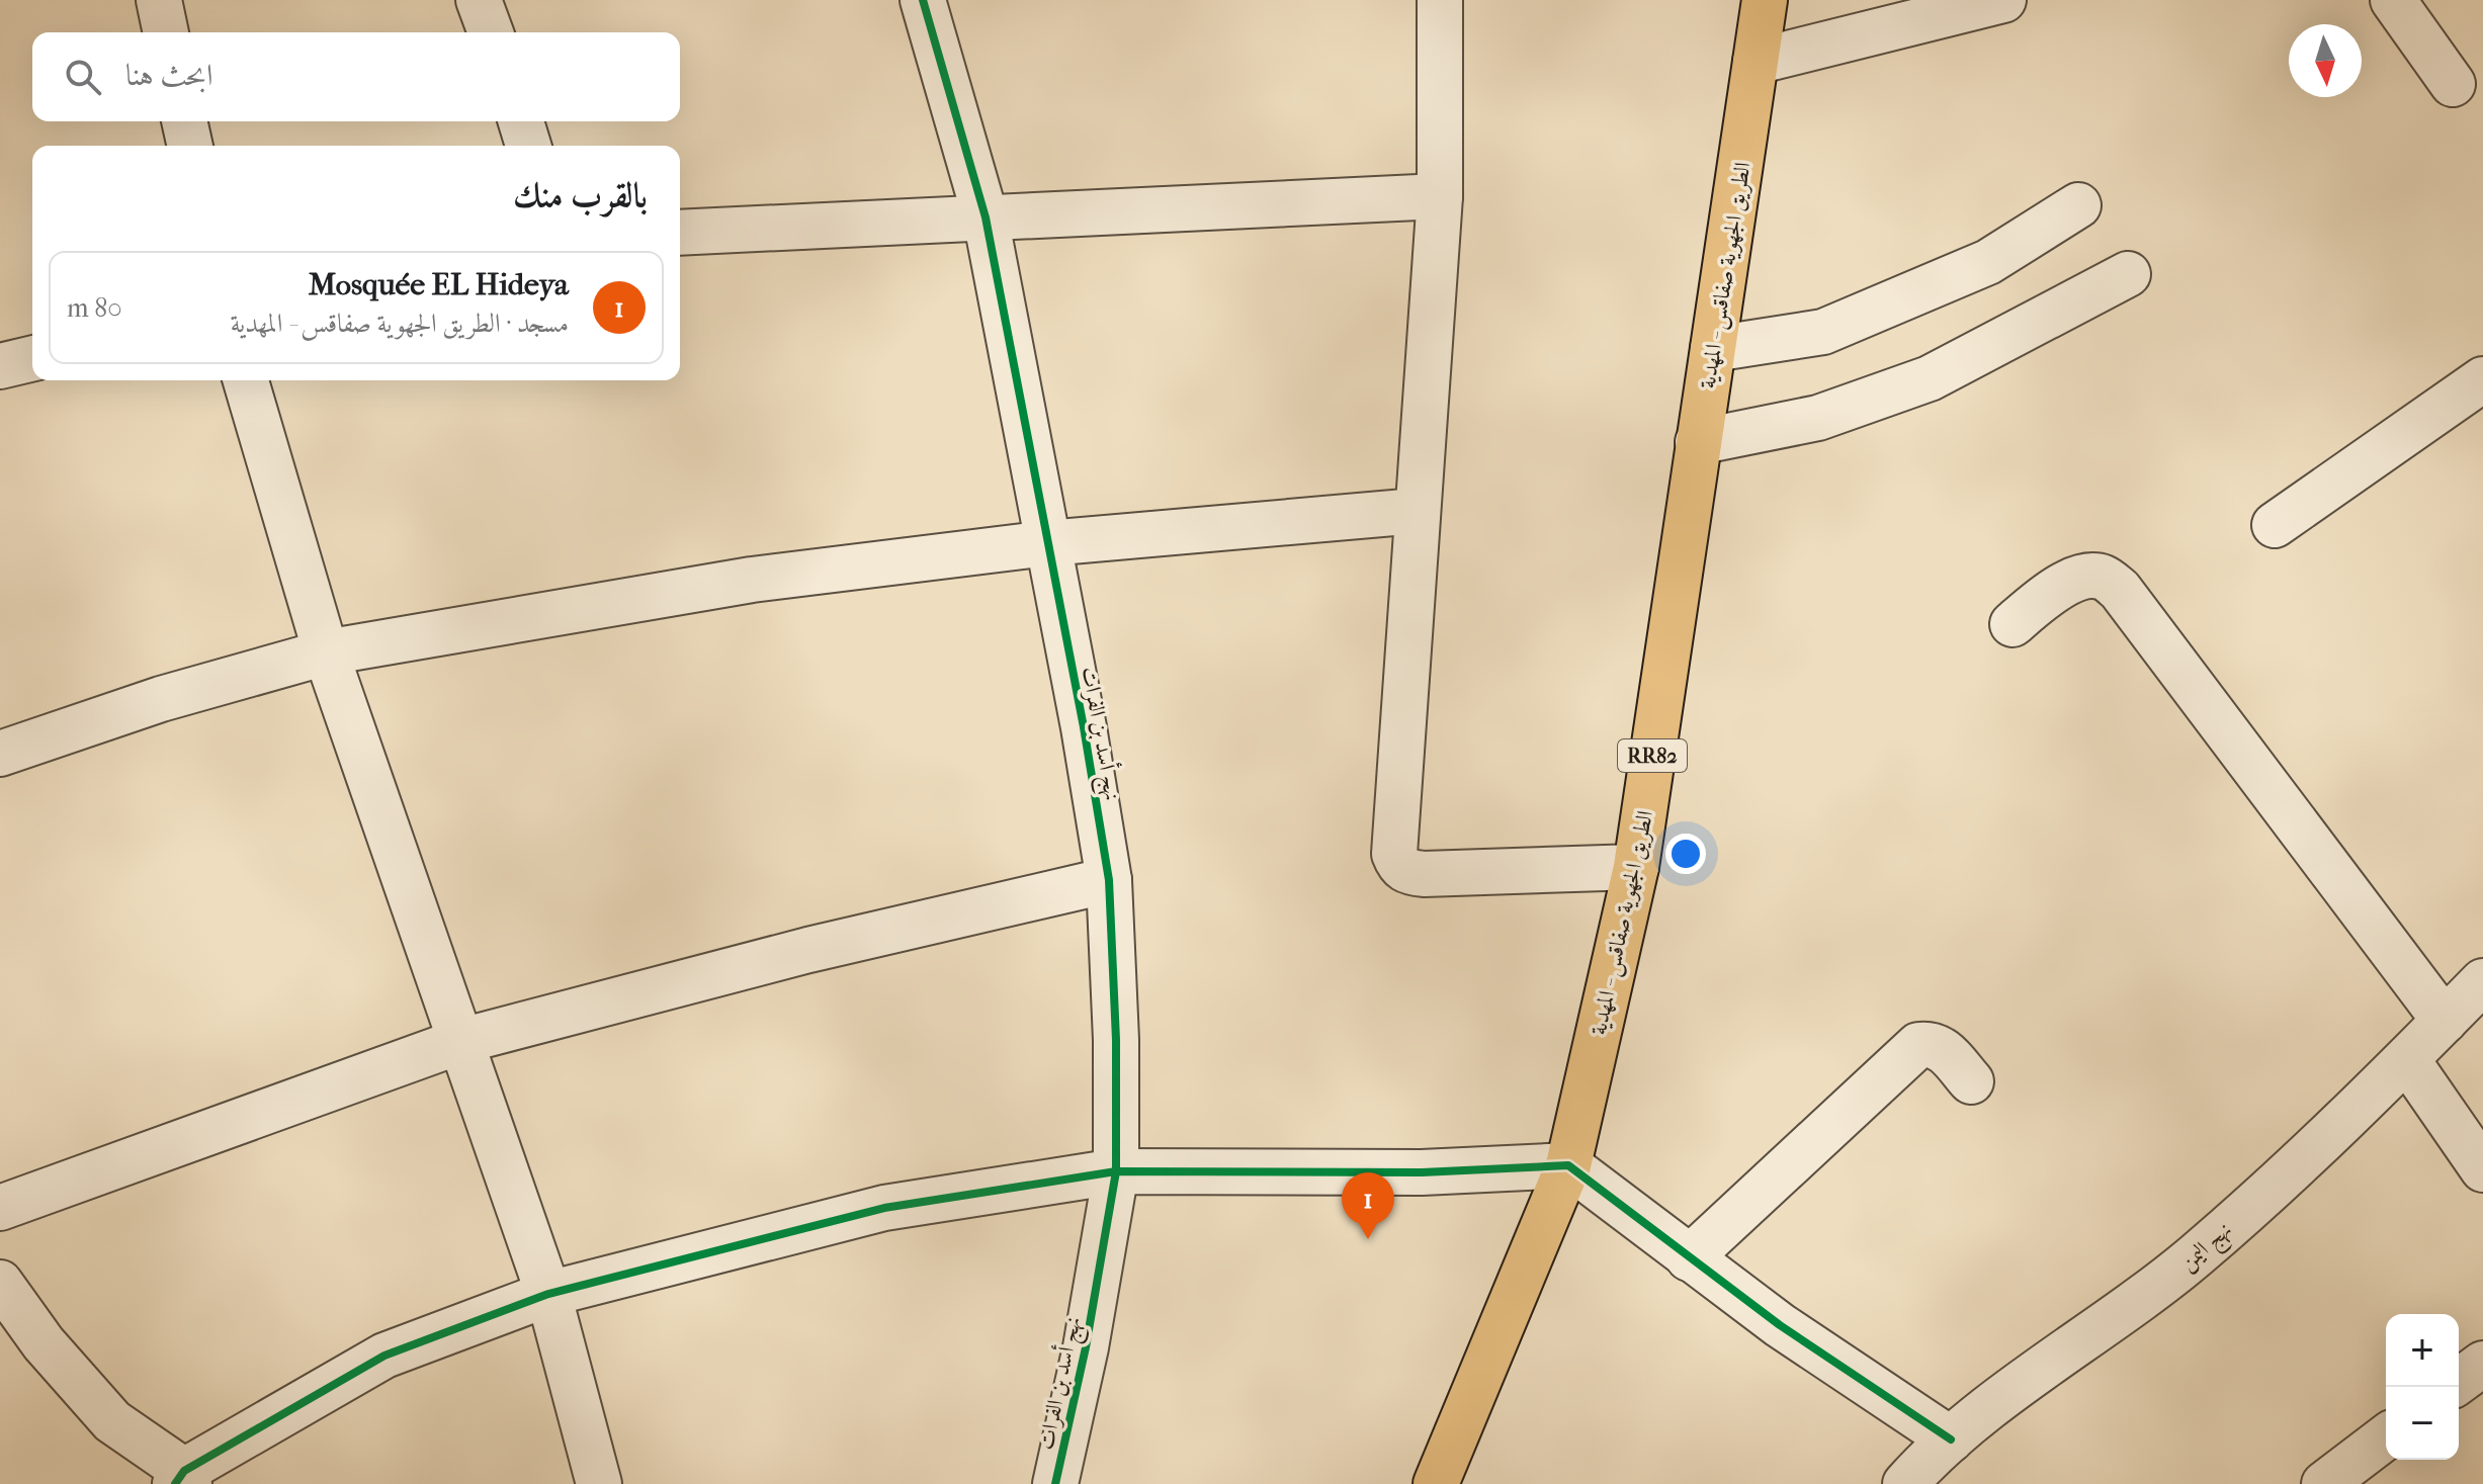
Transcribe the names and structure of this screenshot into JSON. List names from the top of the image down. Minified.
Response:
{"streets":{"main road":["الطريق الجهوية صفاقس - المهدية","RR82"],"street":["نهج أسد بن الفرات","نهج اليمن"]},"north":"bottom","page":{"search":"ابحث هنا","heading":"بالقرب منك","list":[{"mark":"1","name":"Mosquée EL Hideya","note":"مسجد · الطريق الجهوية صفاقس - المهدية","value":"80 m"}],"pins":"1","map_buttons":["+","−"]}}
